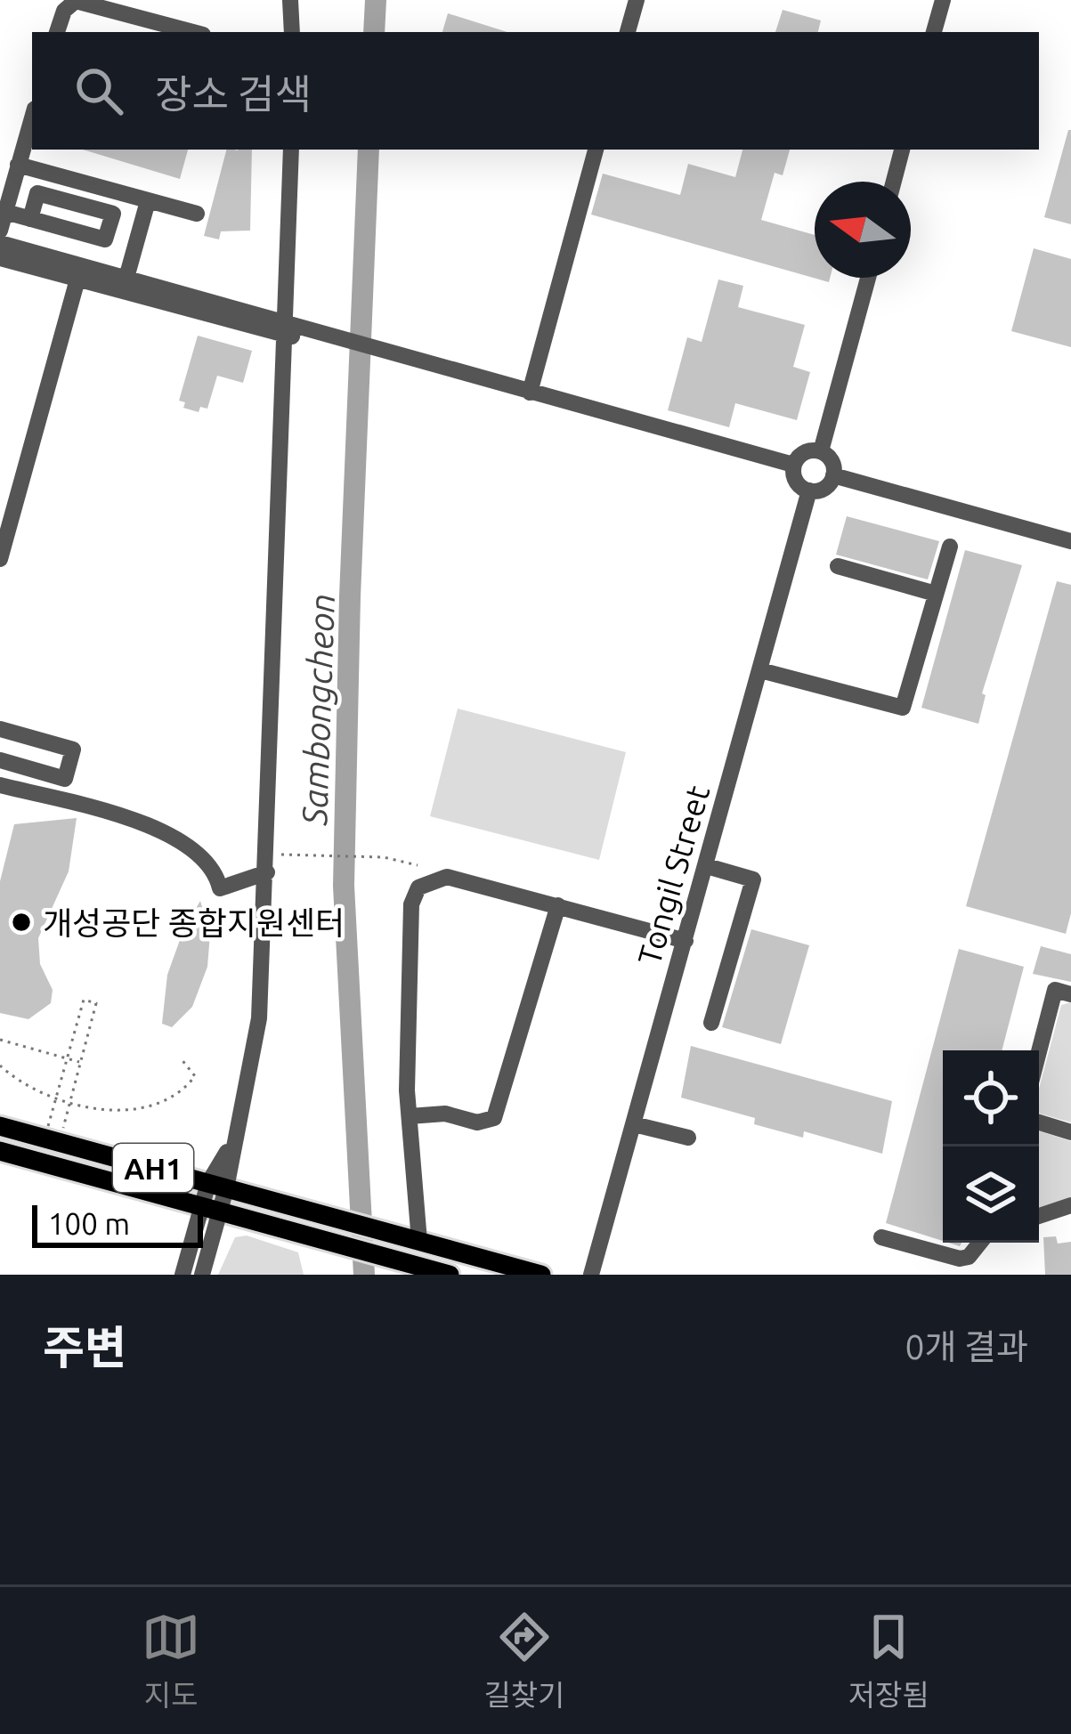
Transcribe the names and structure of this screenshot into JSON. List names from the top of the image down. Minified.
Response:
{"streets":{"main road":["AH1"],"street":["Tongil Street"]},"water":["Sambongcheon"],"places":["개성공단 종합지원센터"],"scale_bar":"100 m","north":"left","page":{"search":"장소 검색","scale":"100 m","heading":["주변","0개 결과"],"nav":["지도","길찾기","저장됨"]}}
